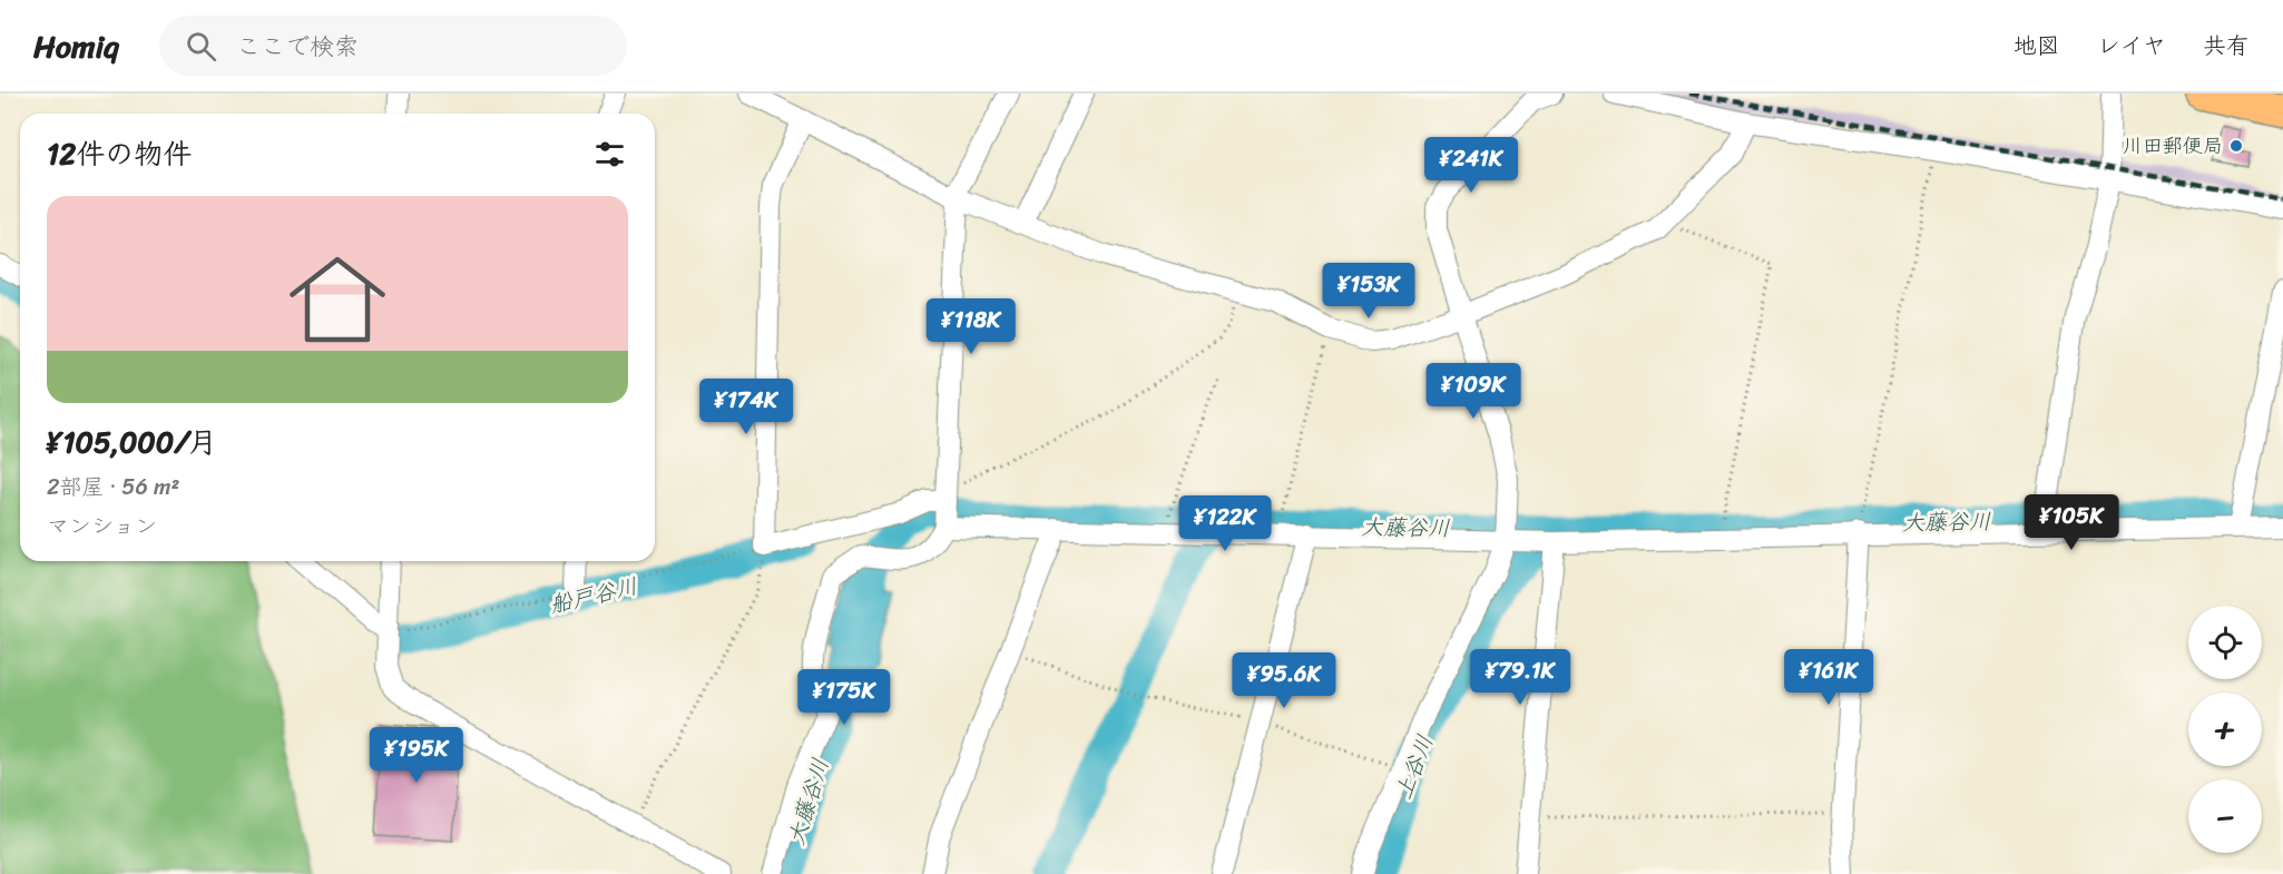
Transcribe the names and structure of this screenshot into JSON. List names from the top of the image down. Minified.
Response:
{"water":["大藤谷川","船戸谷川","上谷川"],"places":["川田郵便局"],"page":{"header":"Homiq","search":"ここで検索","nav":["地図","レイヤ","共有"],"heading":"12件の物件","price":["¥241K","¥153K","¥118K","¥109K","¥174K","¥105K","¥122K","¥79.1K","¥161K","¥95.6K","¥175K","¥195K"],"list":[{"name":"¥105,000/月","note":"2部屋 · 56 m² · マンション"}],"map_buttons":["+","−"]}}
